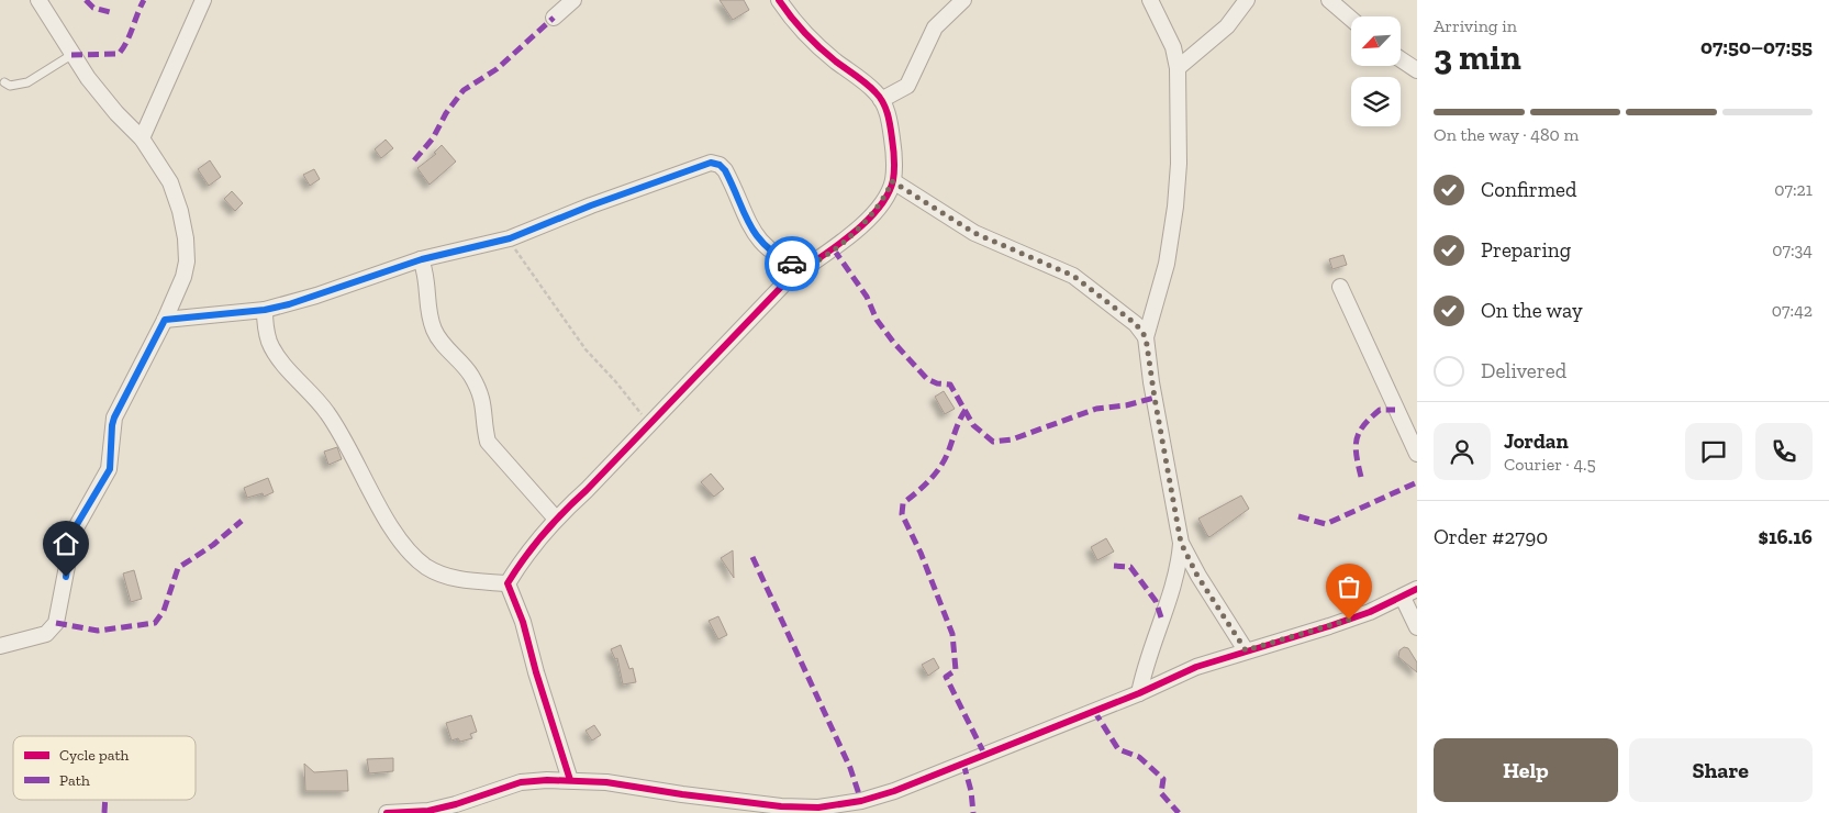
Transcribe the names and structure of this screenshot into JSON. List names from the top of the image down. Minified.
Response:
{"legend":["Cycle path","Path"],"north":"bottom left","page":{"heading":["3 min","Arriving in","07:50–07:55"],"panel":["Jordan","Courier · 4.5","Order #2790","$16.16"],"bar":"On the way · 480 m","list":[["Confirmed","07:21"],["Preparing","07:34"],["On the way","07:42"],"Delivered"],"buttons":["Help","Share"]}}
